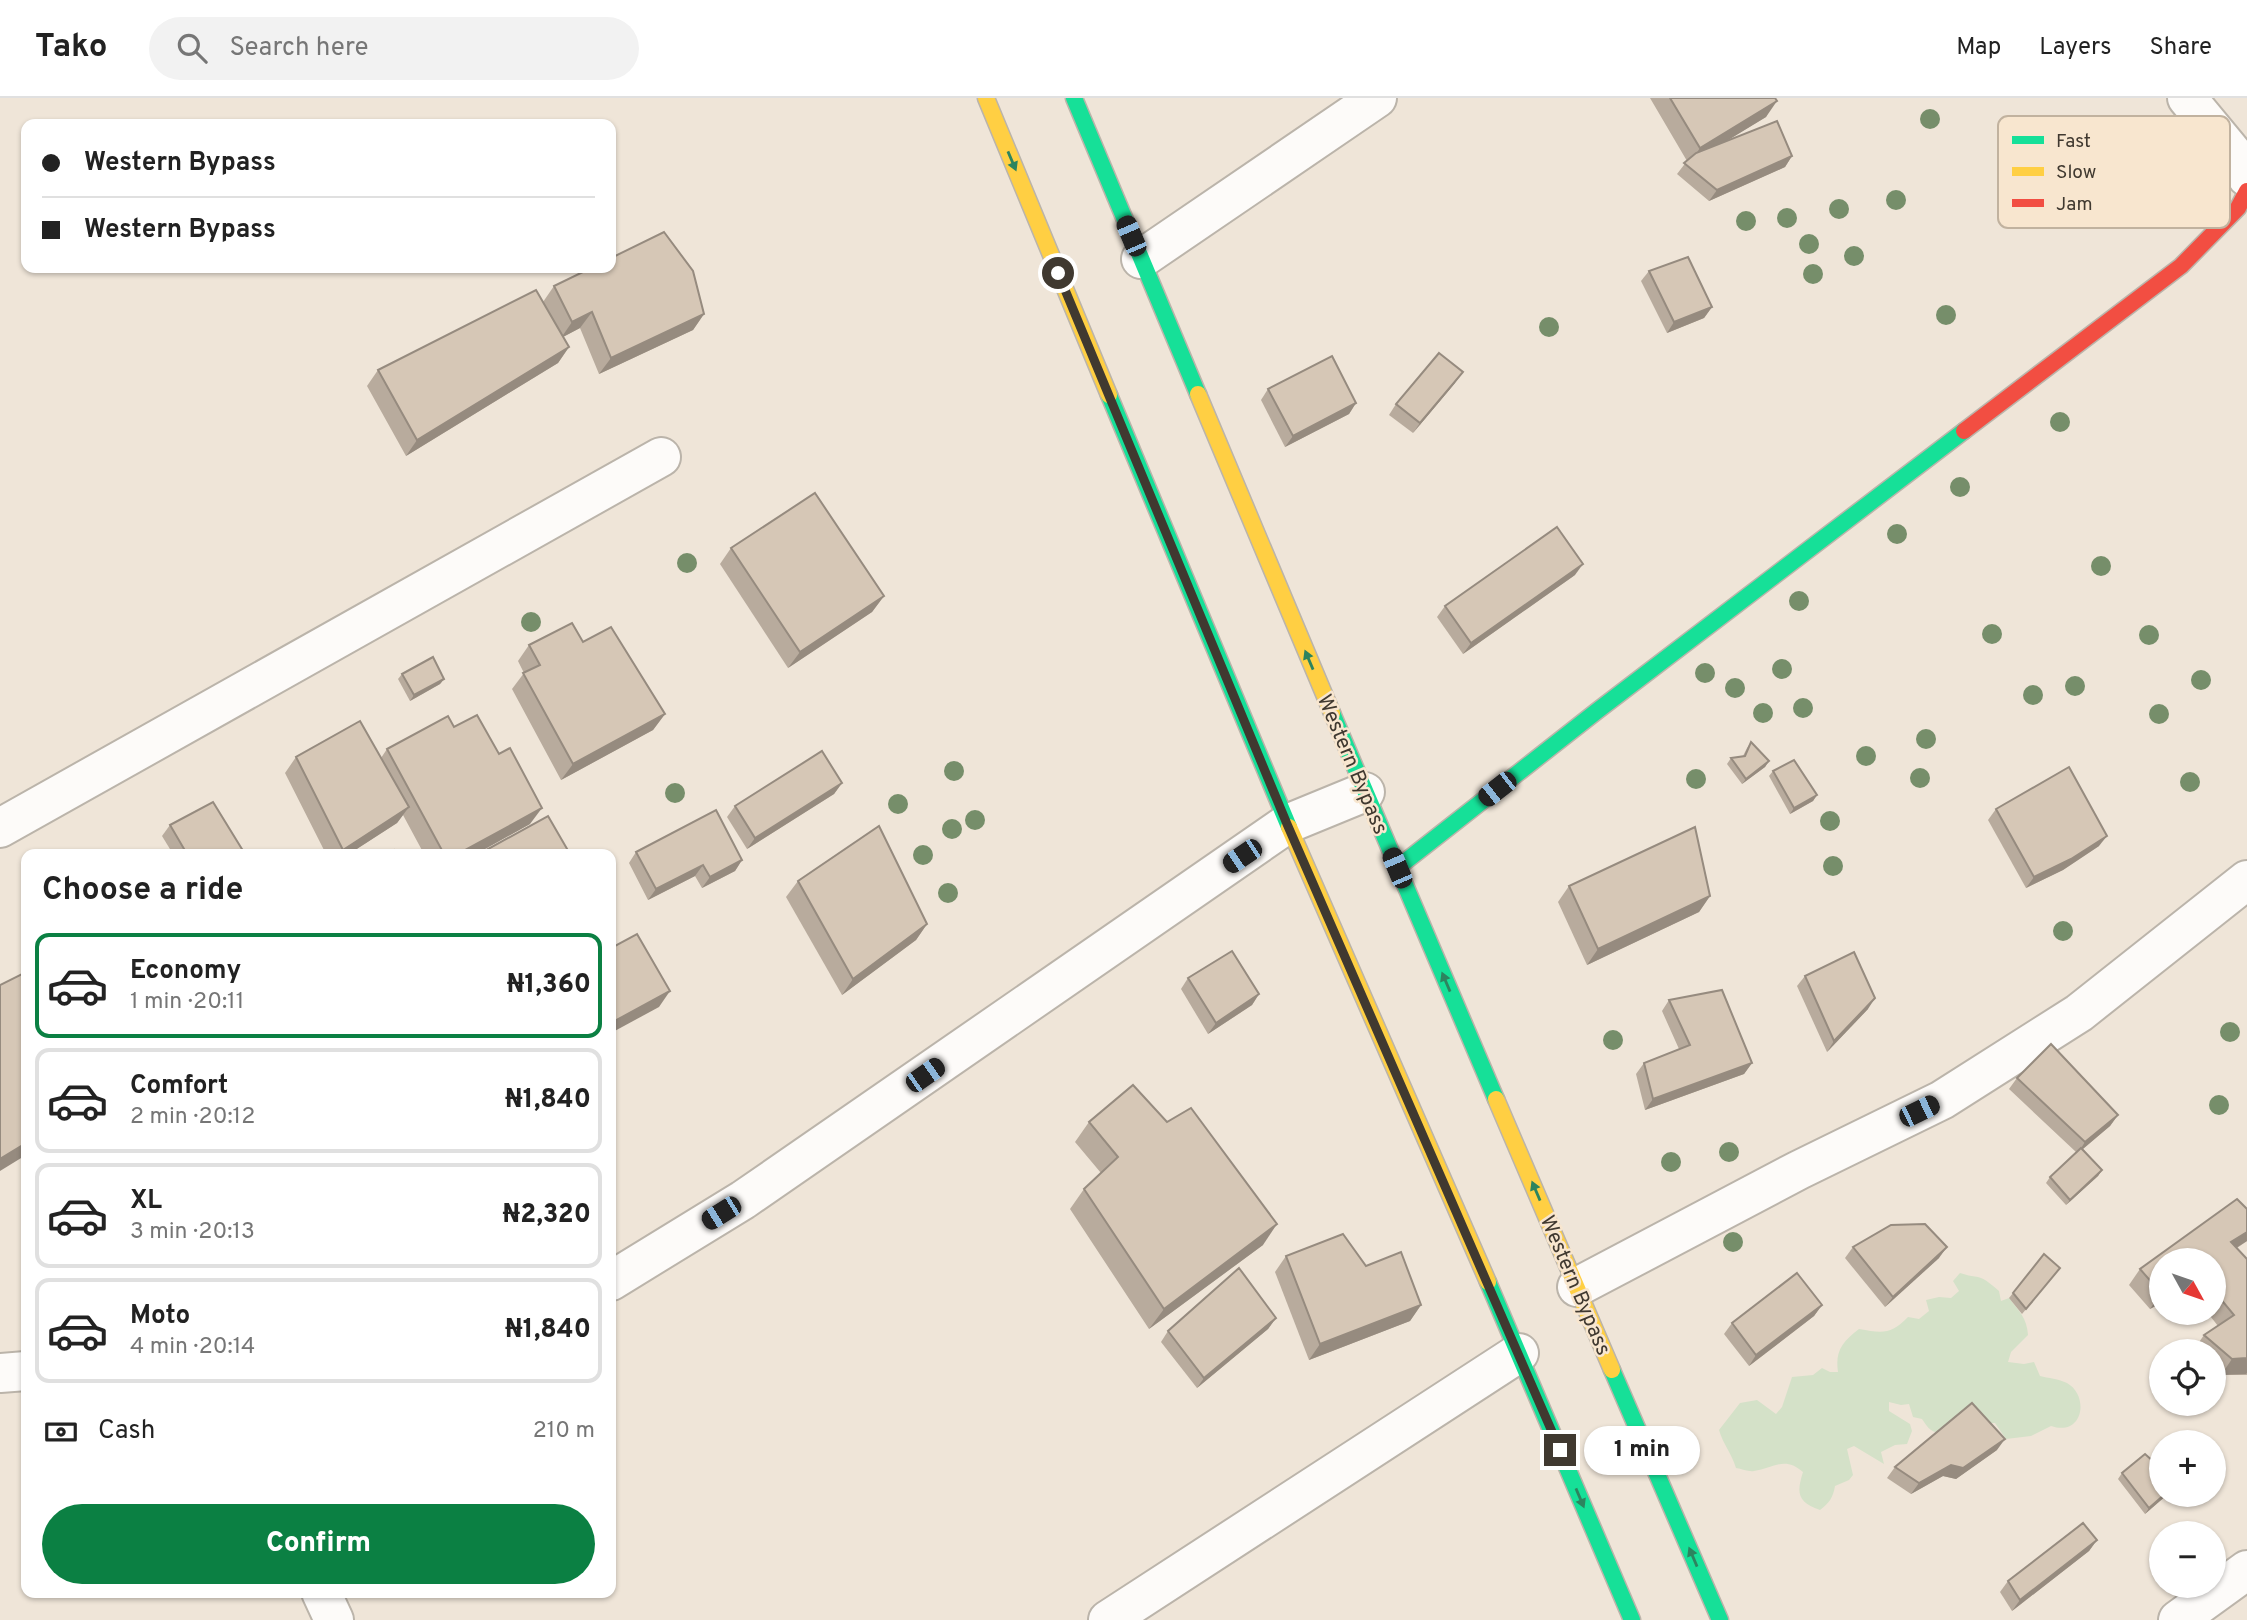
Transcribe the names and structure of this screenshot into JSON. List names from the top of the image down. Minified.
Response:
{"streets":{"main road":["Western Bypass"]},"legend":["Fast","Slow","Jam"],"north":"bottom right","page":{"header":"Tako","search":"Search here","nav":["Map","Layers","Share"],"banner":["Western Bypass","Western Bypass"],"heading":"Choose a ride","list":[{"name":"Economy","note":"1 min · 20:11","value":"₦1,360"},{"name":"Comfort","note":"2 min · 20:12","value":"₦1,840"},{"name":"XL","note":"3 min · 20:13","value":"₦2,320"},{"name":"Moto","note":"4 min · 20:14","value":"₦1,840"}],"map_buttons":["+","−"],"pay":["Cash","210 m"],"bubble":"1 min","buttons":"Confirm"}}
